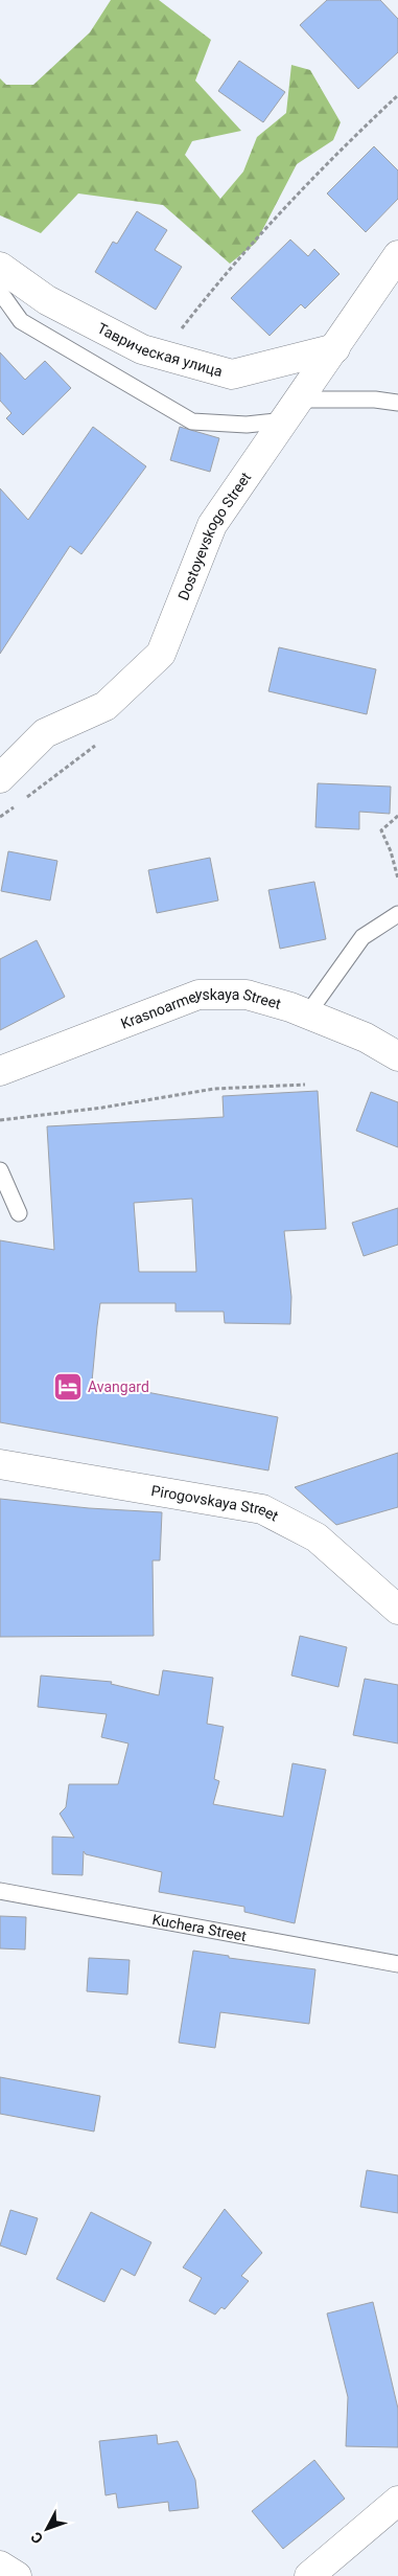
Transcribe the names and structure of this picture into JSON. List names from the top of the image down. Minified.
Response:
{"streets":{"street":["Таврическая улица","Dostoyevskogo Street","Krasnoarmeyskaya Street","Pirogovskaya Street"],"lane":["Kuchera Street"]},"crossings":[["Таврическая улица","Dostoyevskogo Street"]],"places":{"hotel":["Avangard"]},"north":"bottom left"}
